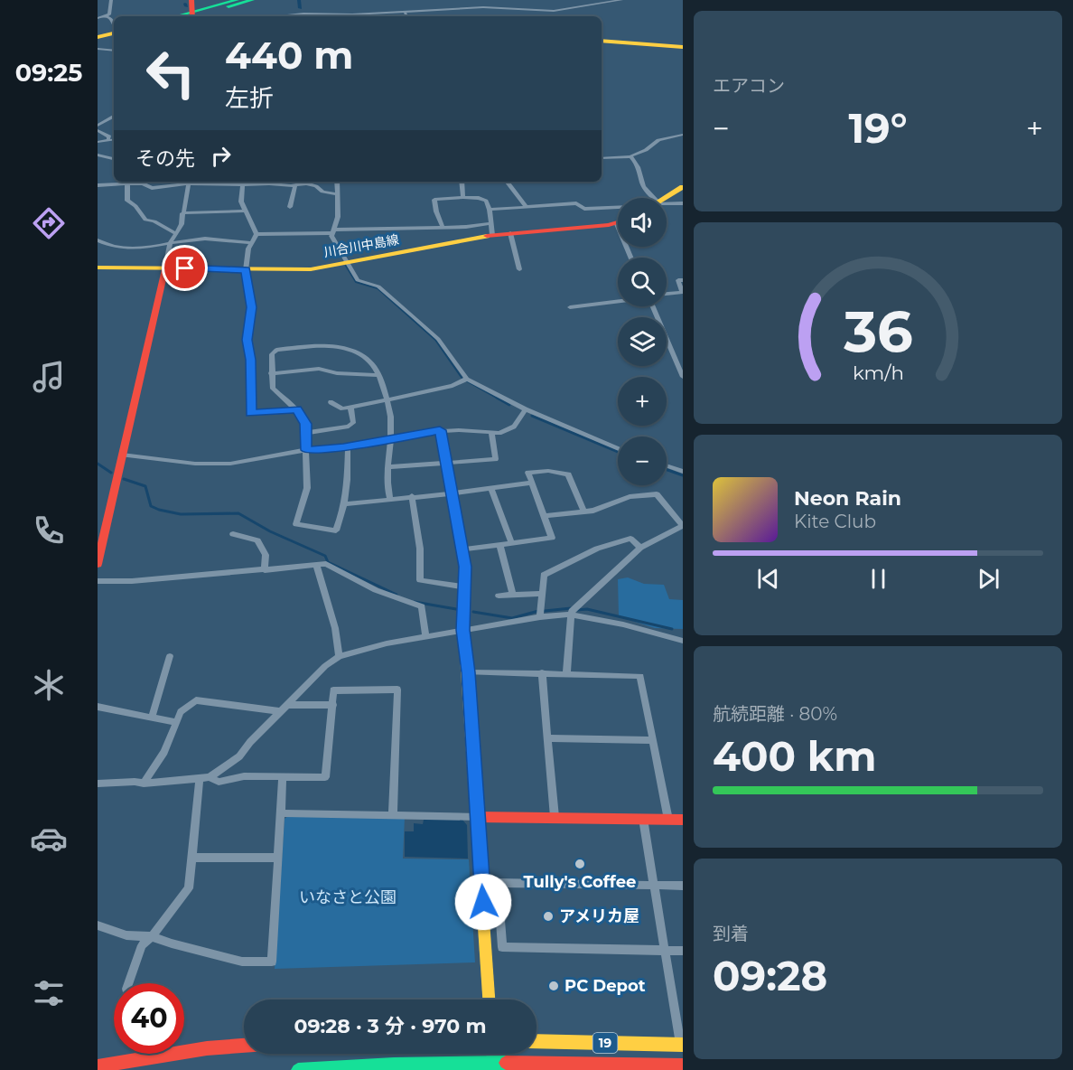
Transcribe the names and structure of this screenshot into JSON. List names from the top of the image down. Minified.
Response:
{"streets":{"main road":["川合川中島線","19"]},"parks":["いなさと公園"],"places":["Tully's Coffee","アメリカ屋","PC Depot"],"page":{"tabs":"09:25","tile":["エアコン",["航続距離 · 80%","400 km"],["到着","09:28"]],"turn":["440 m","左折"],"heat":["−","19°","+"],"then":"その先","map_buttons":["+","−"],"song":["Neon Rain","Kite Club"],"limit":"40","trip":"09:28 · 3 分 · 970 m","gauge":["36","km/h"]}}
